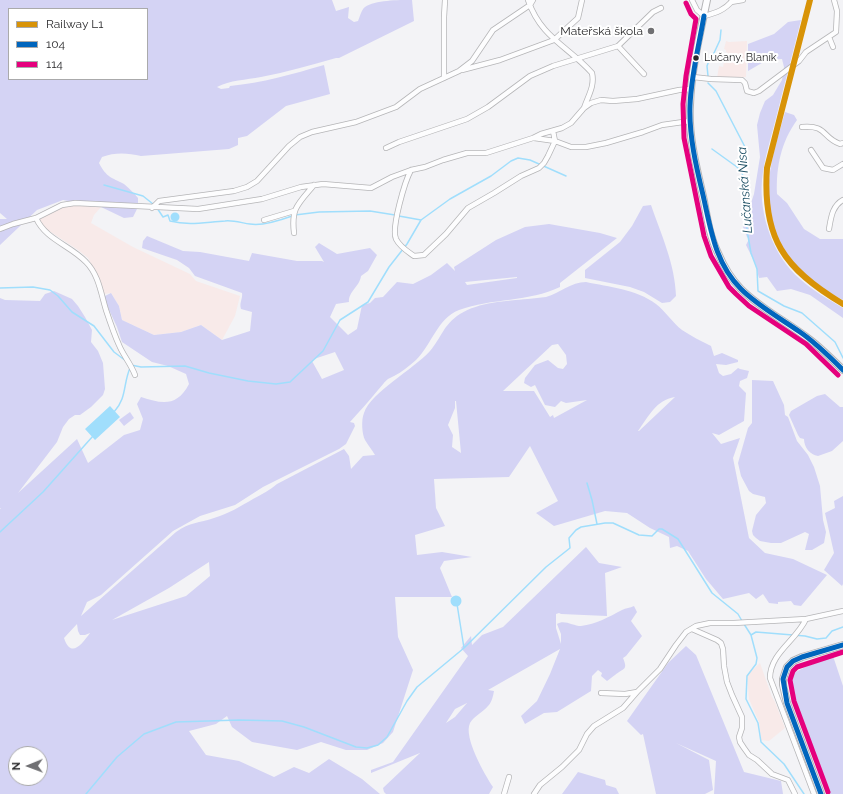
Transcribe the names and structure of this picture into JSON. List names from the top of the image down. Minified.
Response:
{"water":["Lučanská Nisa"],"places":["Mateřská škola","Lučany, Blaník"],"lines":["rail line L1","transit line 114","transit line 104"],"legend":["Railway L1","104","114"],"north":"left"}
